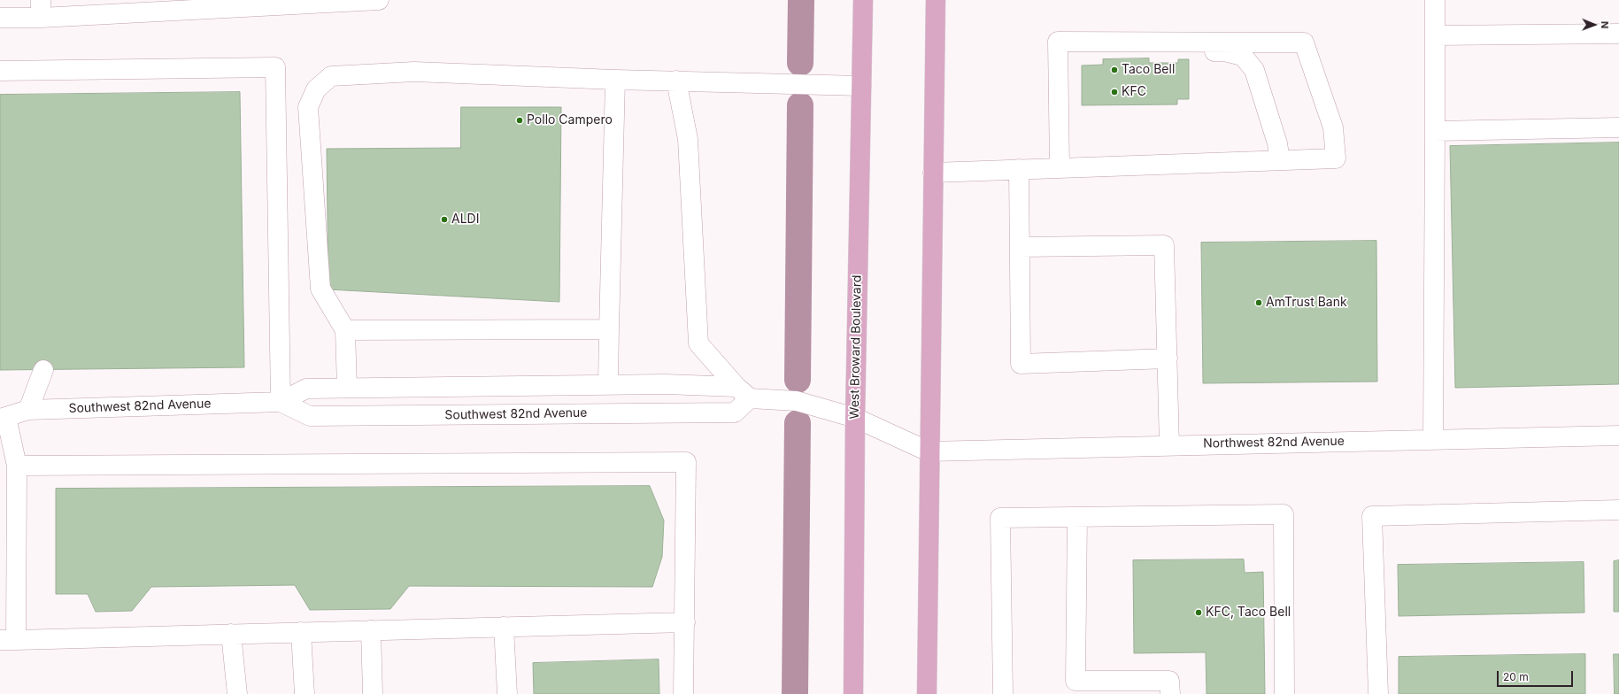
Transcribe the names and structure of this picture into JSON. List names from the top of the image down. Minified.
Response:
{"streets":{"main road":["West Broward Boulevard"],"street":["Southwest 82nd Avenue","Northwest 82nd Avenue"]},"crossings":[["West Broward Boulevard","Southwest 82nd Avenue"],["Southwest 82nd Avenue","Northwest 82nd Avenue"]],"places":["Taco Bell","KFC","Pollo Campero","ALDI","AmTrust Bank","KFC, Taco Bell"],"scale_bar":"20 m","north":"right"}
